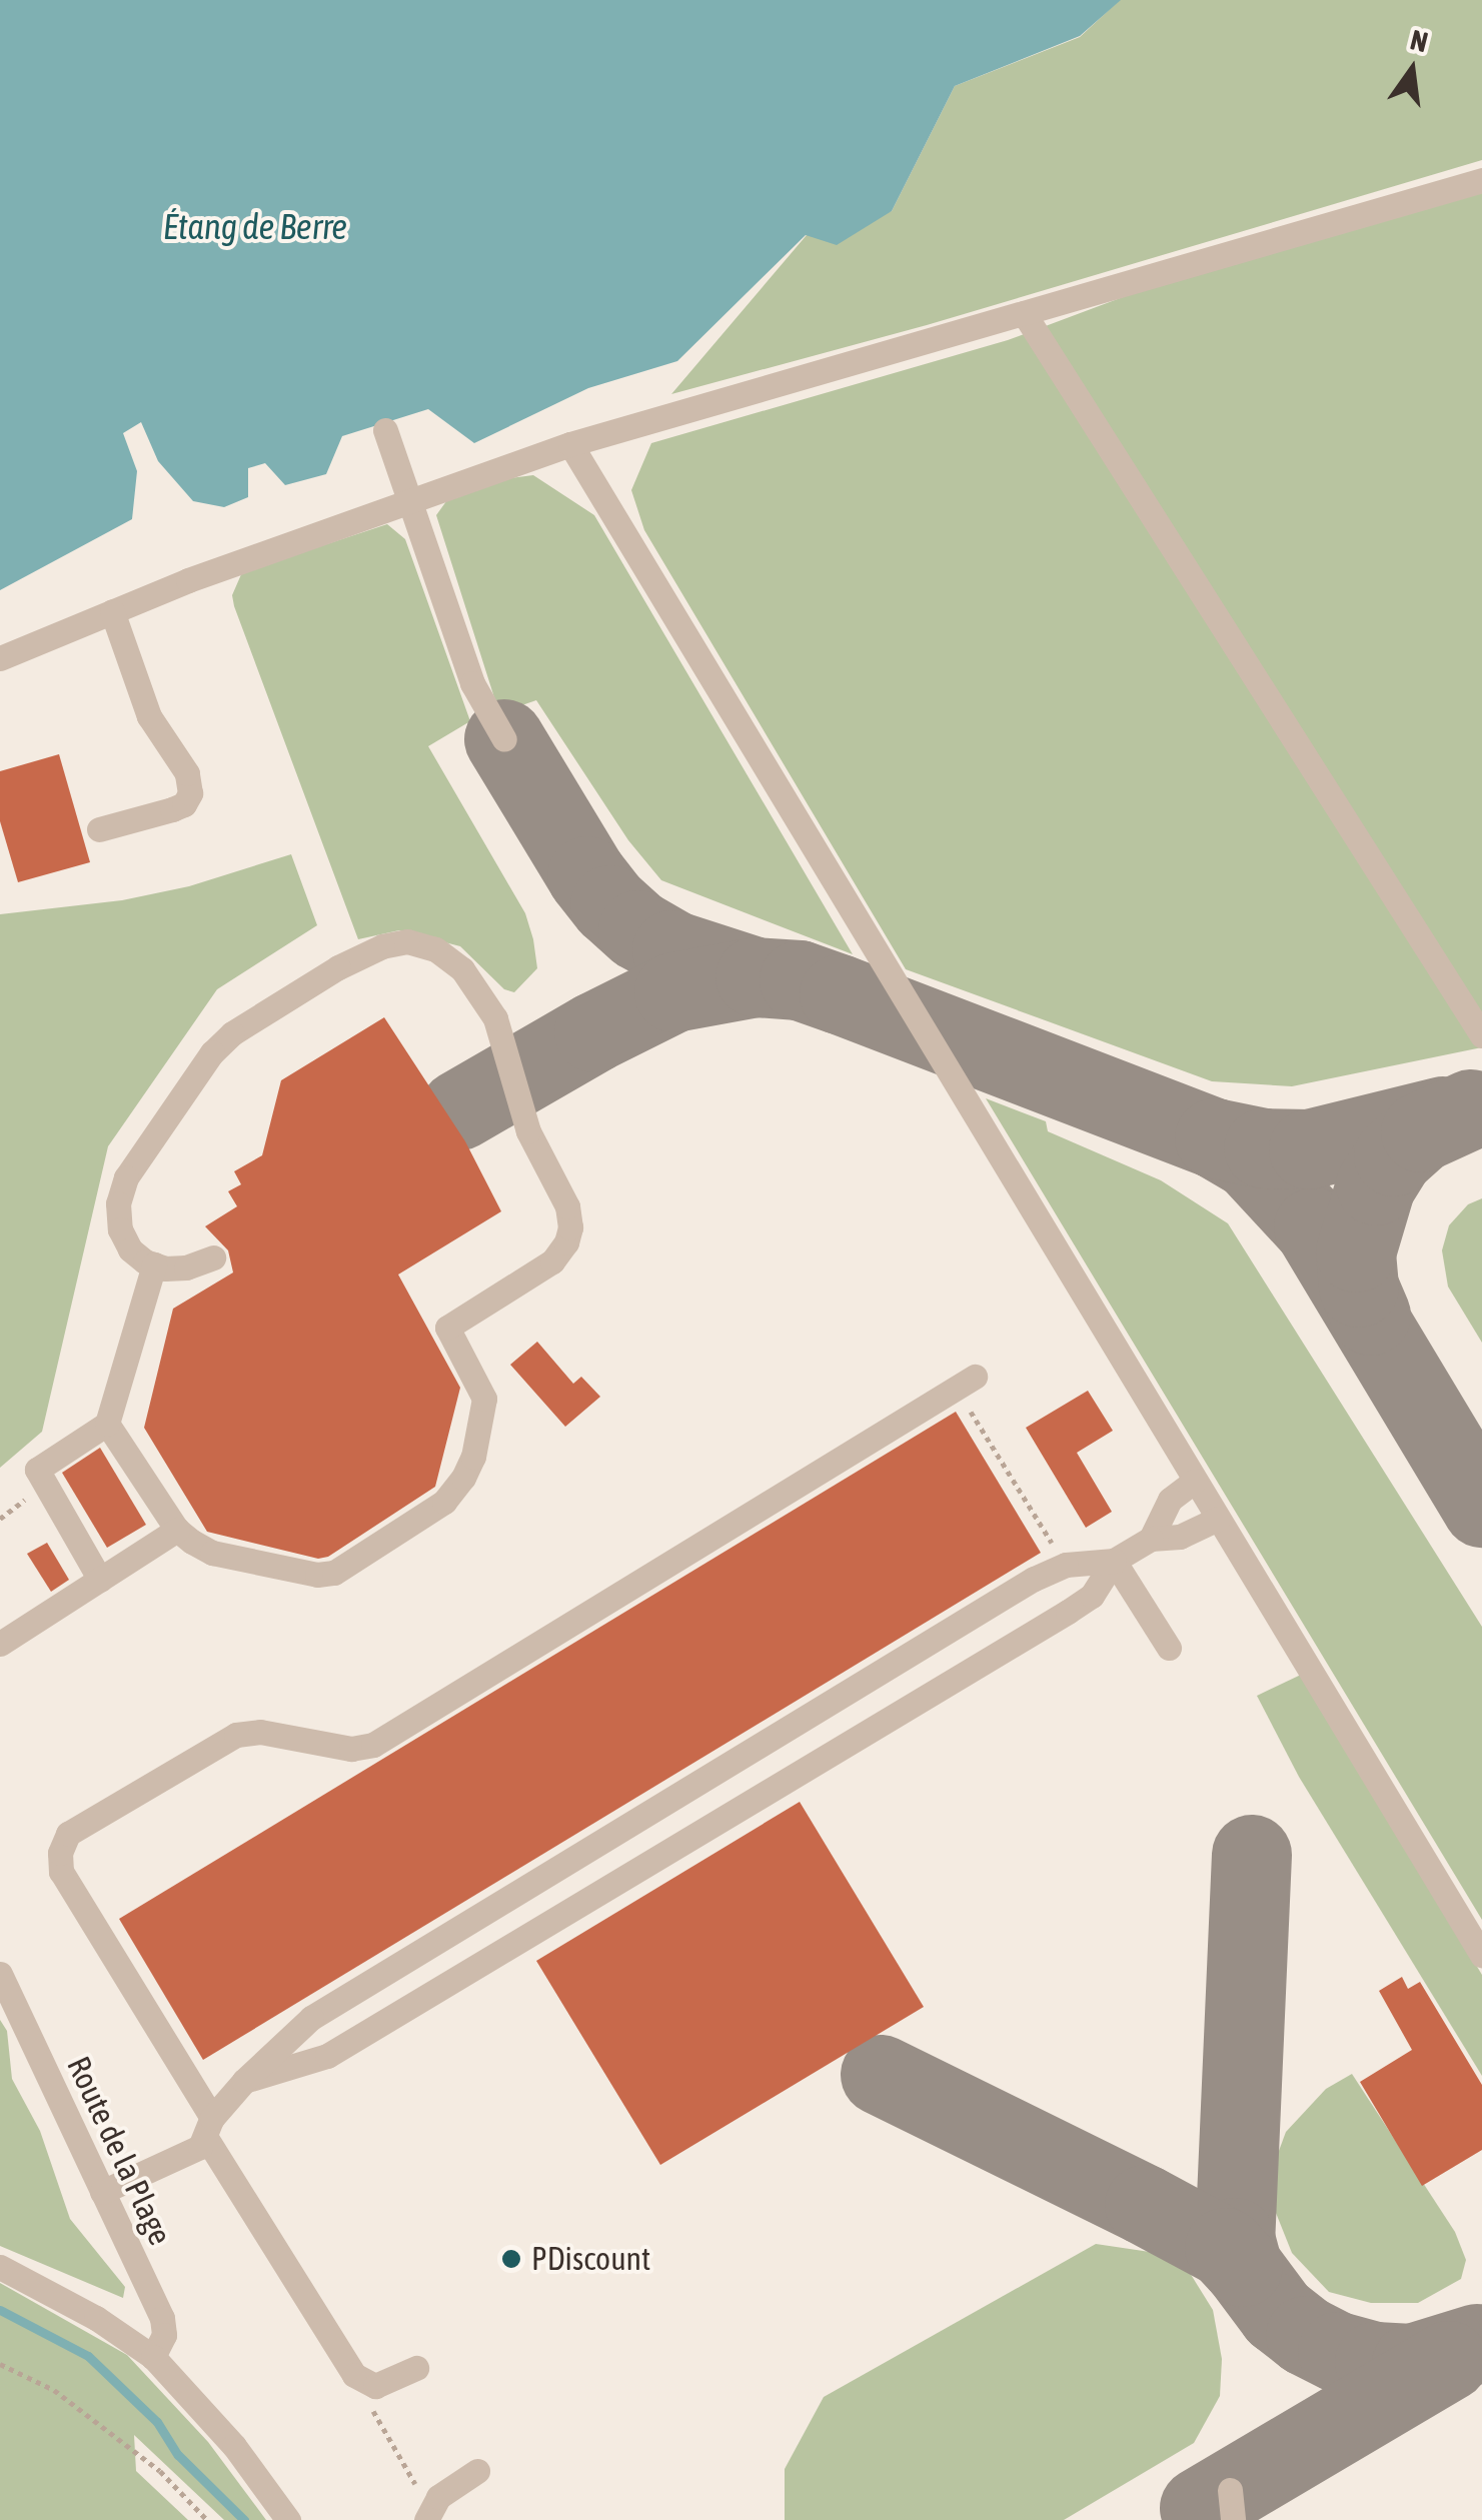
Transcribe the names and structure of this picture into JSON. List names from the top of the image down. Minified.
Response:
{"streets":{"street":["Route de la Plage"]},"water":["Étang de Berre"],"places":["PDiscount"],"north":"top"}
